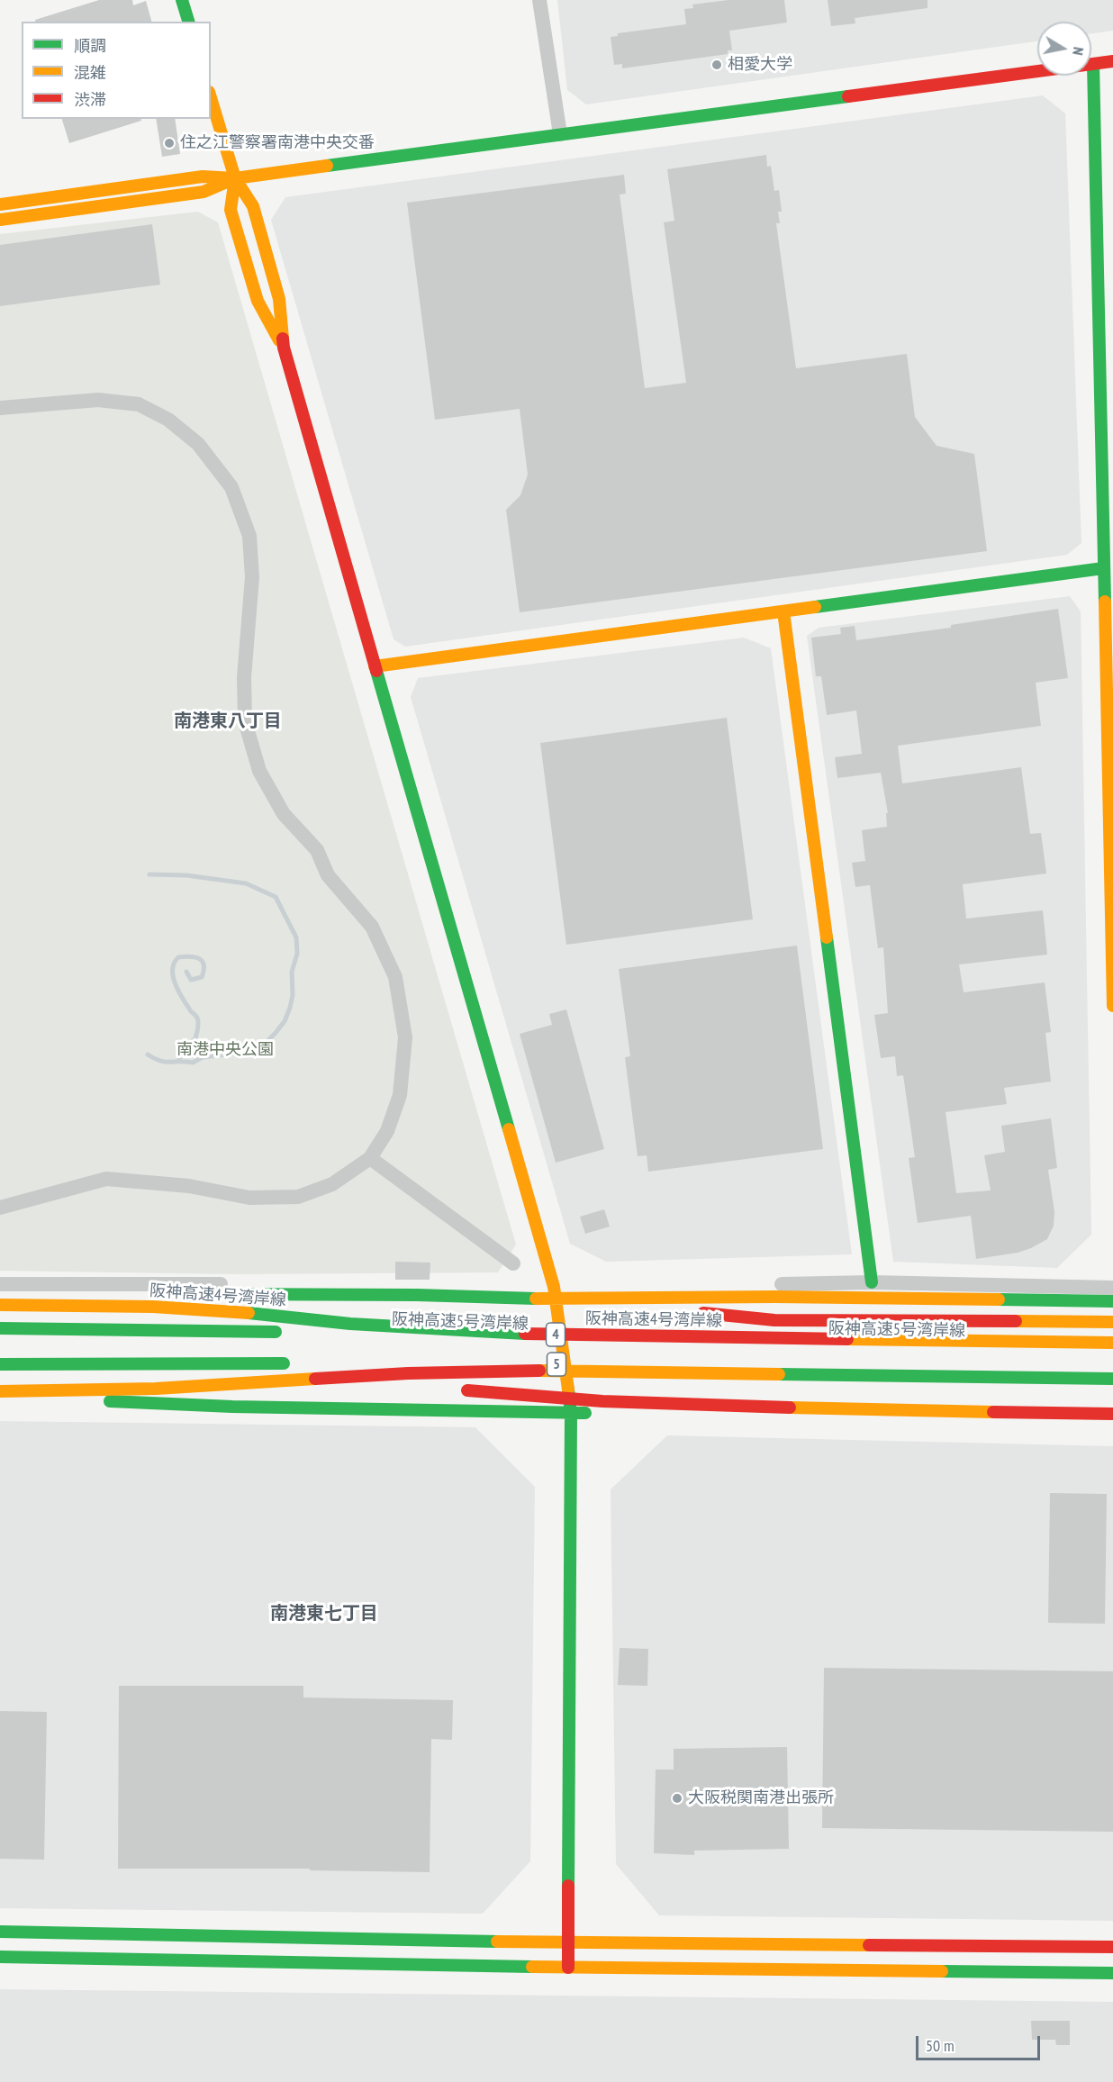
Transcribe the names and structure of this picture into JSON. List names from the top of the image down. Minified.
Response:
{"streets":{"main road":["阪神高速4号湾岸線","阪神高速5号湾岸線","4","5"]},"districts":["南港東八丁目","南港東七丁目"],"parks":["南港中央公園"],"places":["相愛大学","住之江警察署南港中央交番","大阪税関南港出張所"],"legend":["順調","混雑","渋滞"],"scale_bar":"50 m","north":"right"}
